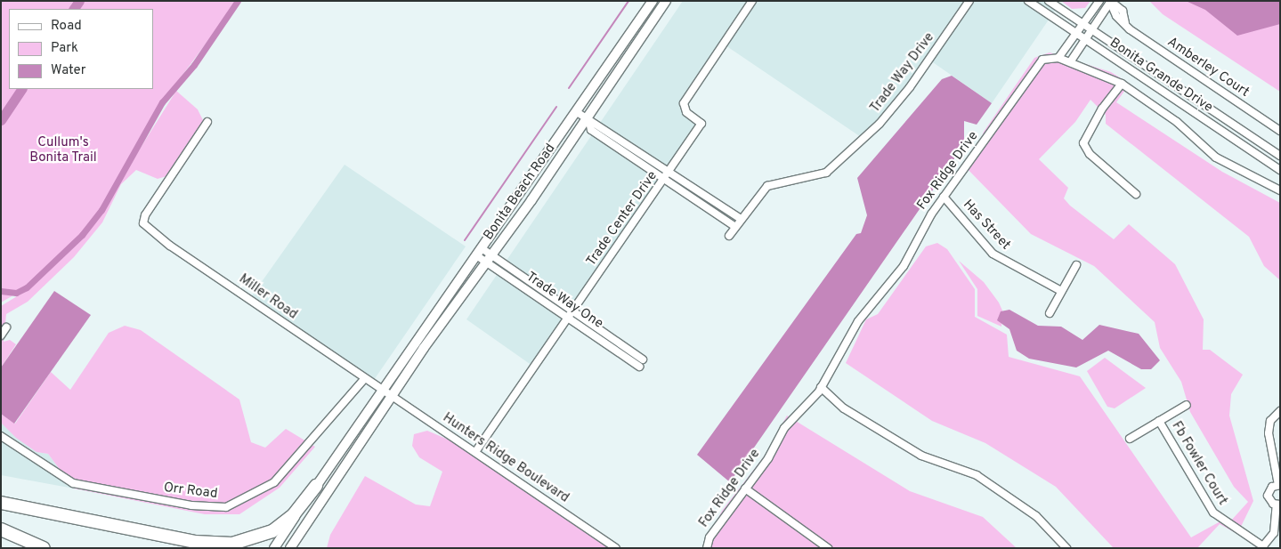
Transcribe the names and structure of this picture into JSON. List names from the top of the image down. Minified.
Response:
{"streets":{"street":["Amberley Court","Trade Way Drive","Bonita Grande Drive","Fox Ridge Drive","Bonita Beach Road","Trade Center Drive","Has Street","Miller Road","Trade Way One","Hunters Ridge Boulevard","Fb Fowler Court","Orr Road"]},"crossings":[["Fox Ridge Drive","Has Street"],["Bonita Beach Road","Miller Road"],["Bonita Beach Road","Trade Way One"],["Bonita Beach Road","Hunters Ridge Boulevard"],["Trade Center Drive","Trade Way One"],["Trade Center Drive","Hunters Ridge Boulevard"],["Miller Road","Hunters Ridge Boulevard"],["Miller Road","Orr Road"]],"parks":["Cullum's Bonita Trail"],"legend":["Road","Park","Water"]}
